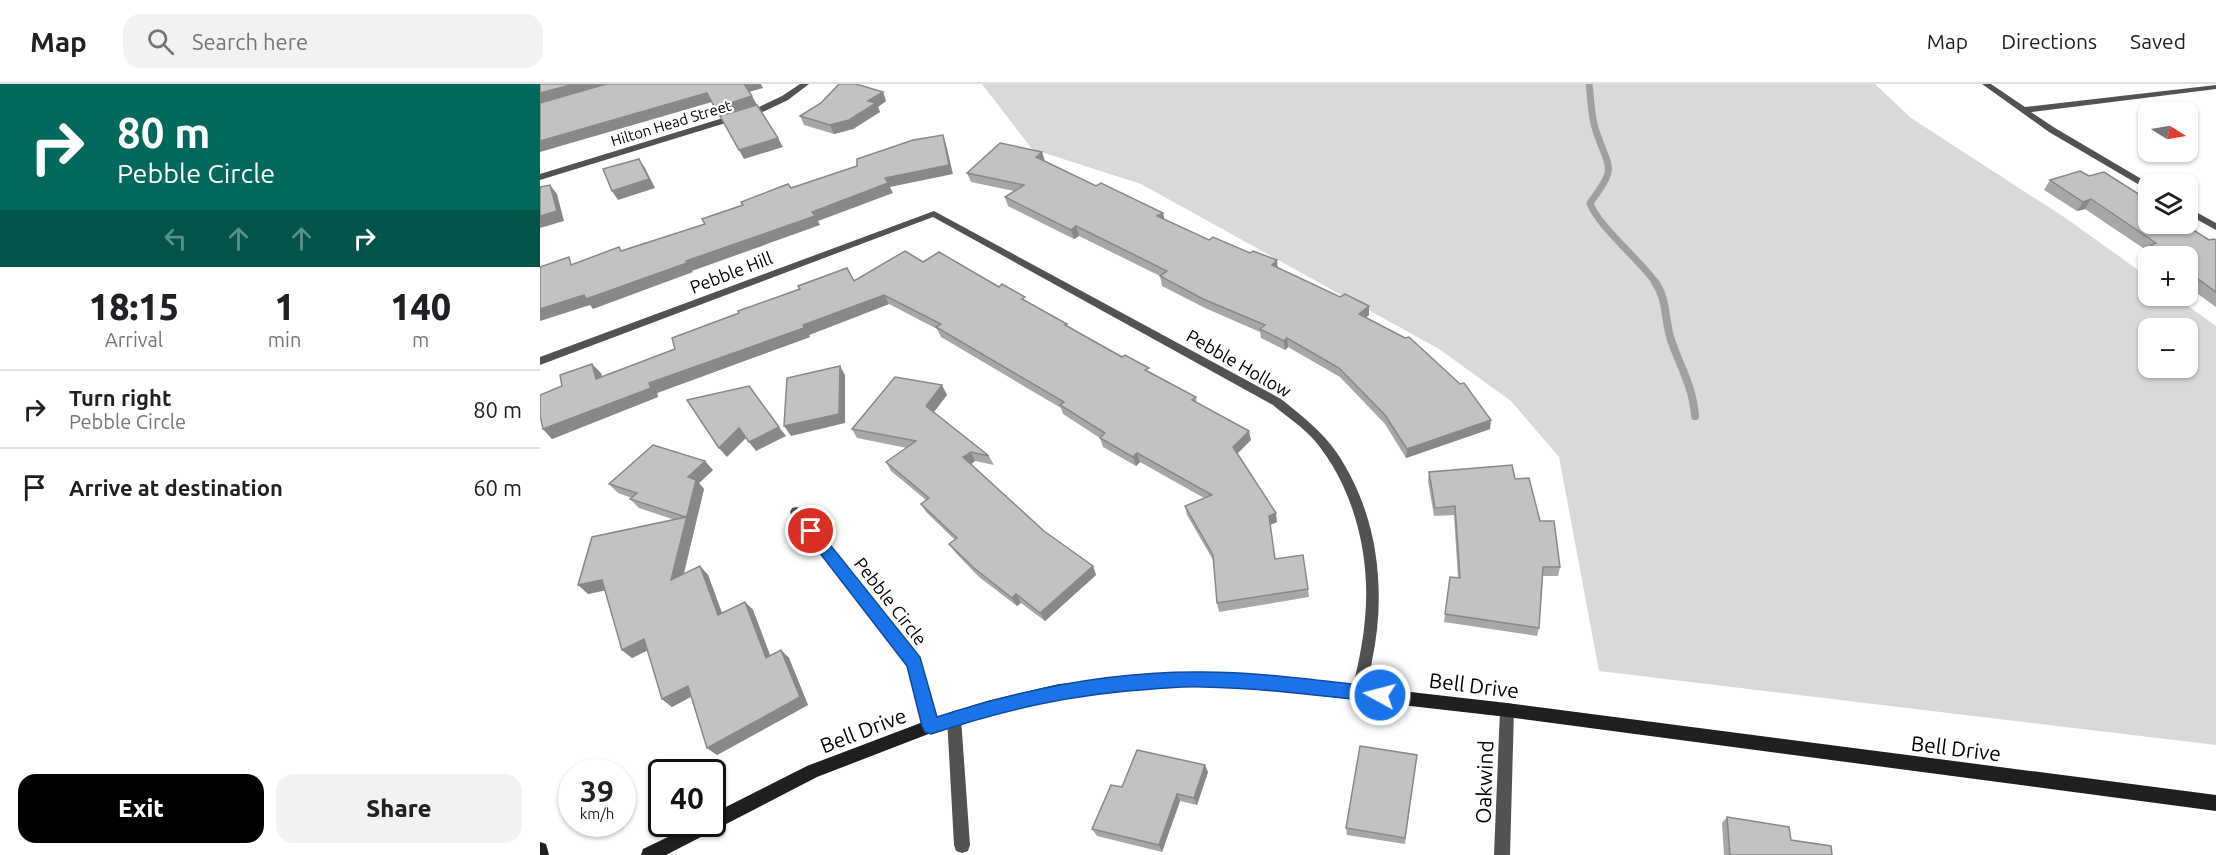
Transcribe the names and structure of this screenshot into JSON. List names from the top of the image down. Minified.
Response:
{"streets":{"street":["Hilton Head Street","Pebble Hill","Pebble Hollow","Pebble Circle","Bell Drive","Oakwind"]},"crossings":[["Pebble Hill","Pebble Hollow"],["Pebble Hollow","Bell Drive"],["Pebble Circle","Bell Drive"],["Bell Drive","Oakwind"]],"north":"right","page":{"header":"Map","search":"Search here","nav":["Map","Directions","Saved"],"turn":["80 m","Pebble Circle"],"map_buttons":["+","−"],"eta":["18:15","Arrival","1","min","140","m"],"list":[{"name":"Turn right","note":"Pebble Circle","value":"80 m"},{"name":"Arrive at destination","value":"60 m"}],"speed":"39 km/h","limit":"40","buttons":["Exit","Share"]}}
